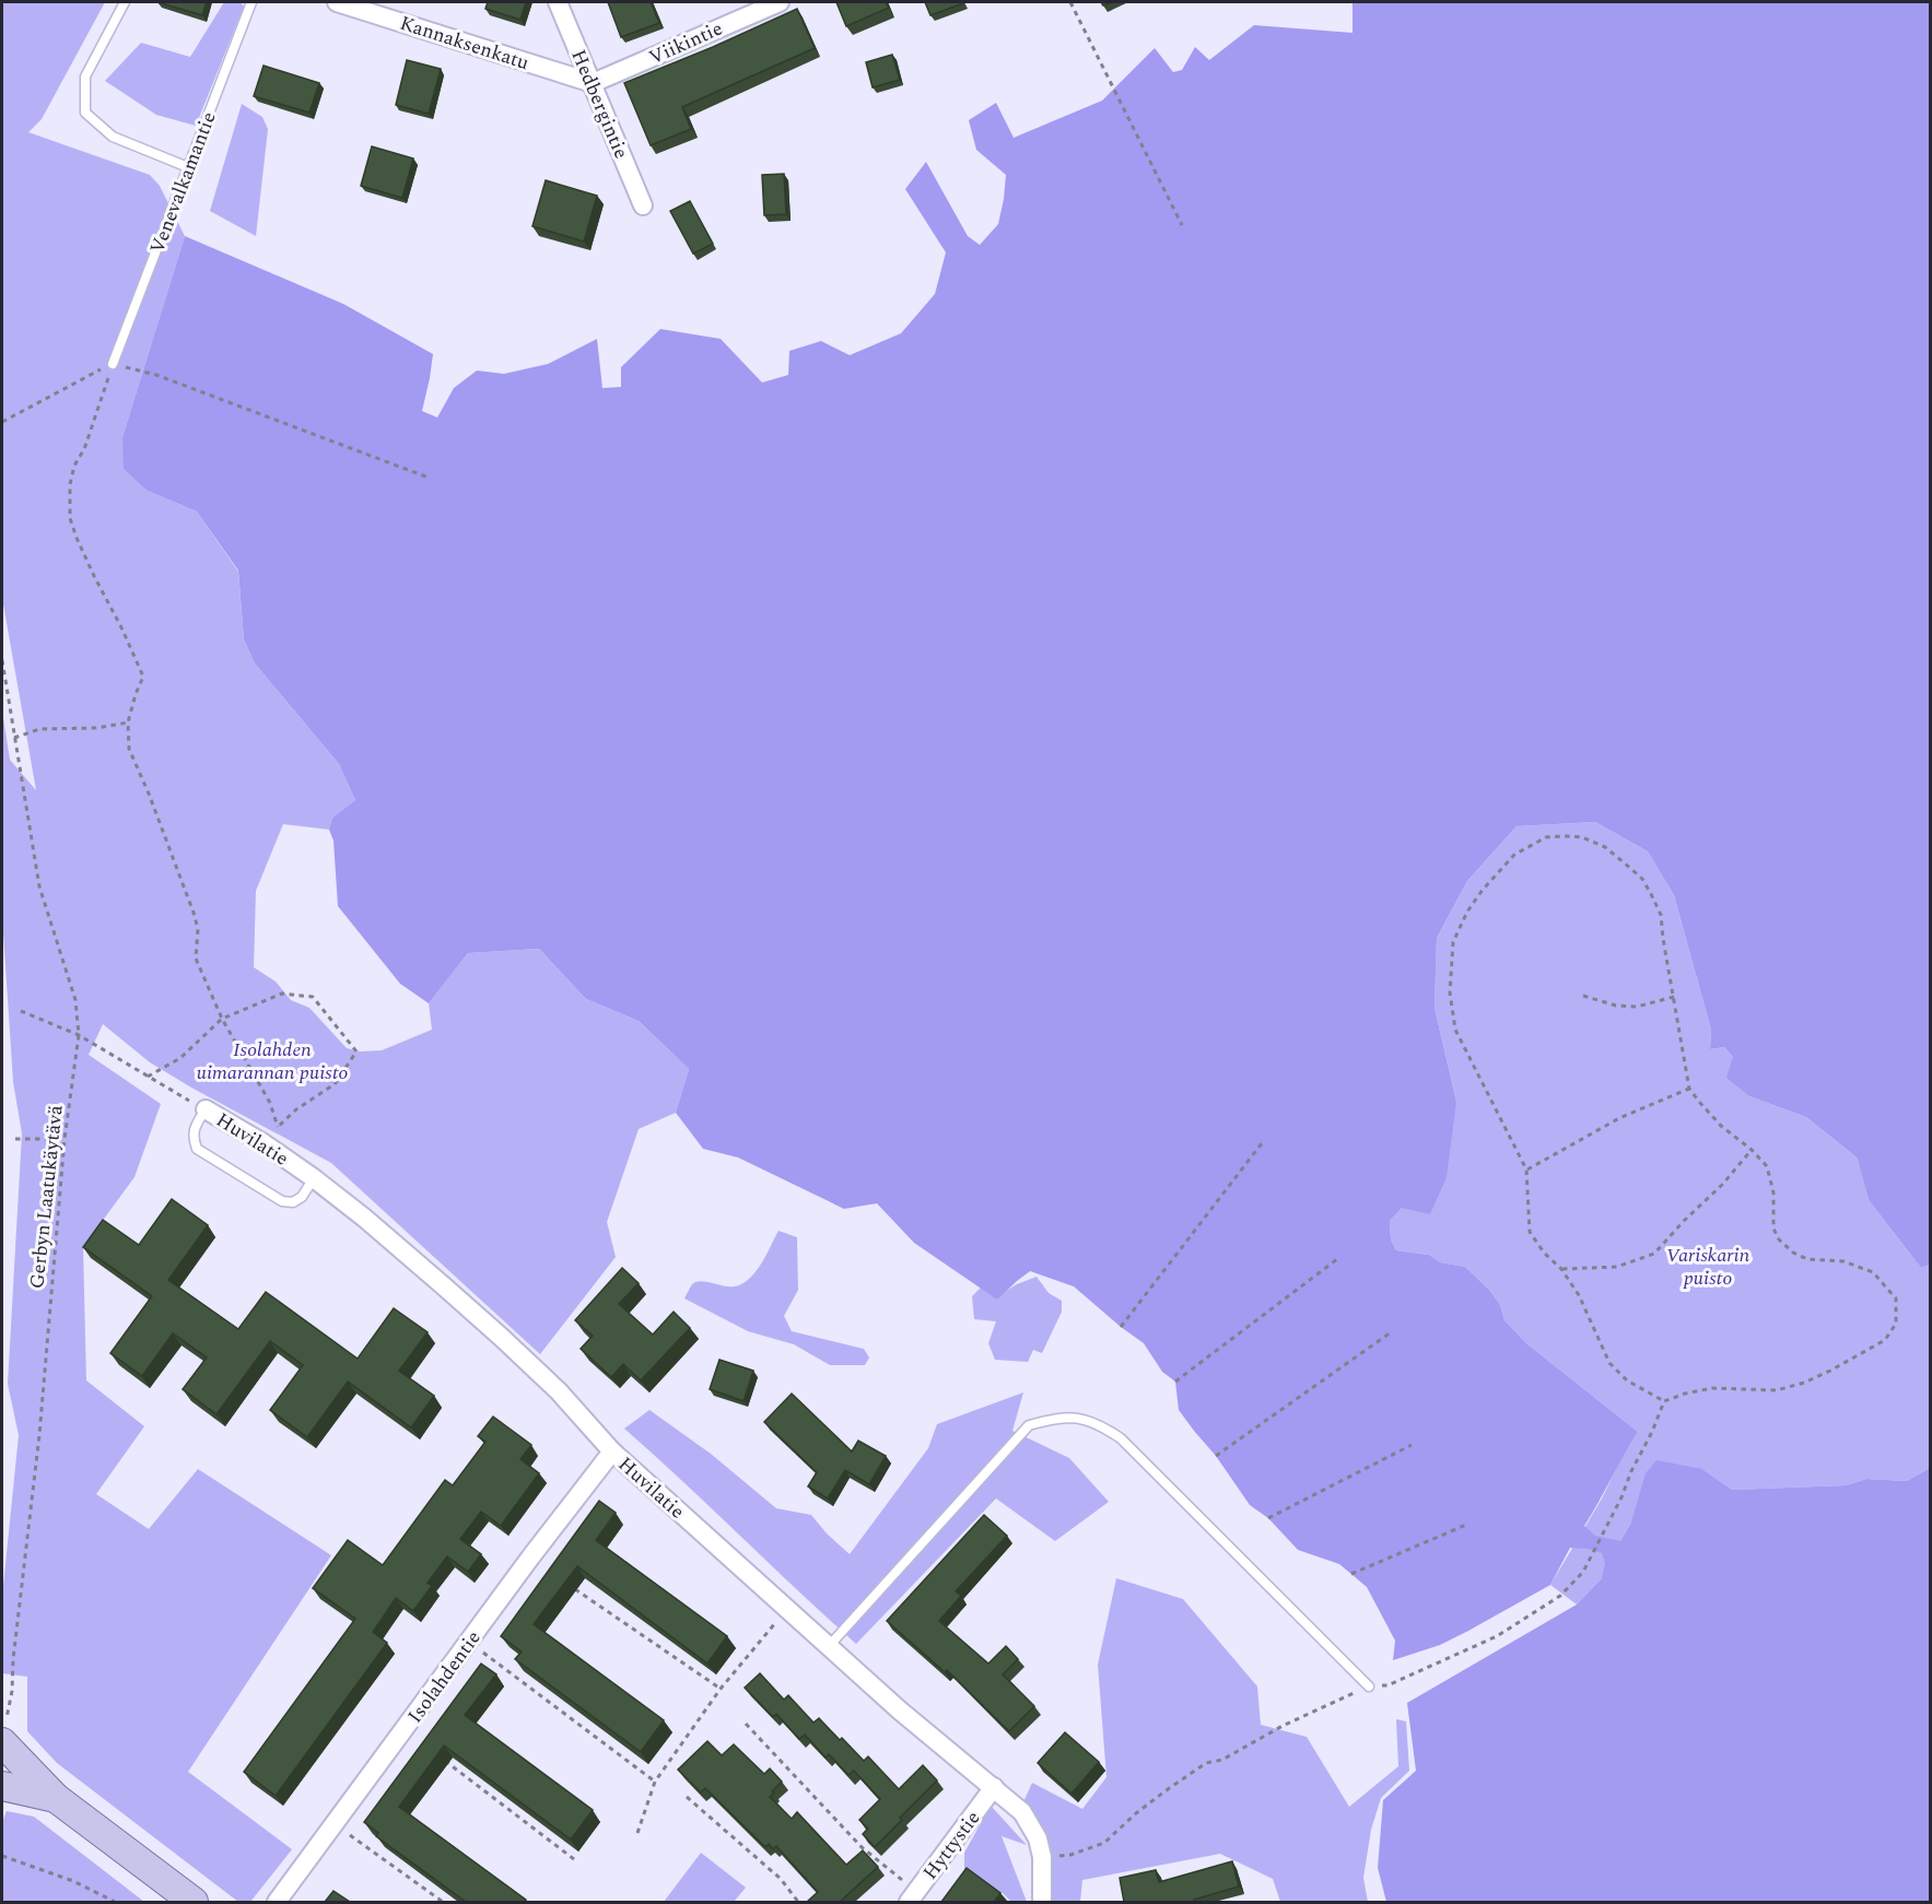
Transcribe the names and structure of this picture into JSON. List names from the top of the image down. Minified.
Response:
{"streets":{"street":["Kannaksenkatu","Viikintie","Hedbergintie","Huvilatie","Isolahdentie","Hyttystie"],"lane":["Venevalkamantie"],"path":["Gerbyn Laatukäytävä"]},"crossings":[["Kannaksenkatu","Viikintie"],["Kannaksenkatu","Hedbergintie"],["Viikintie","Hedbergintie"],["Huvilatie","Isolahdentie"],["Huvilatie","Hyttystie"]],"parks":["Isolahden uimarannan puisto","Variskarin puisto"]}
